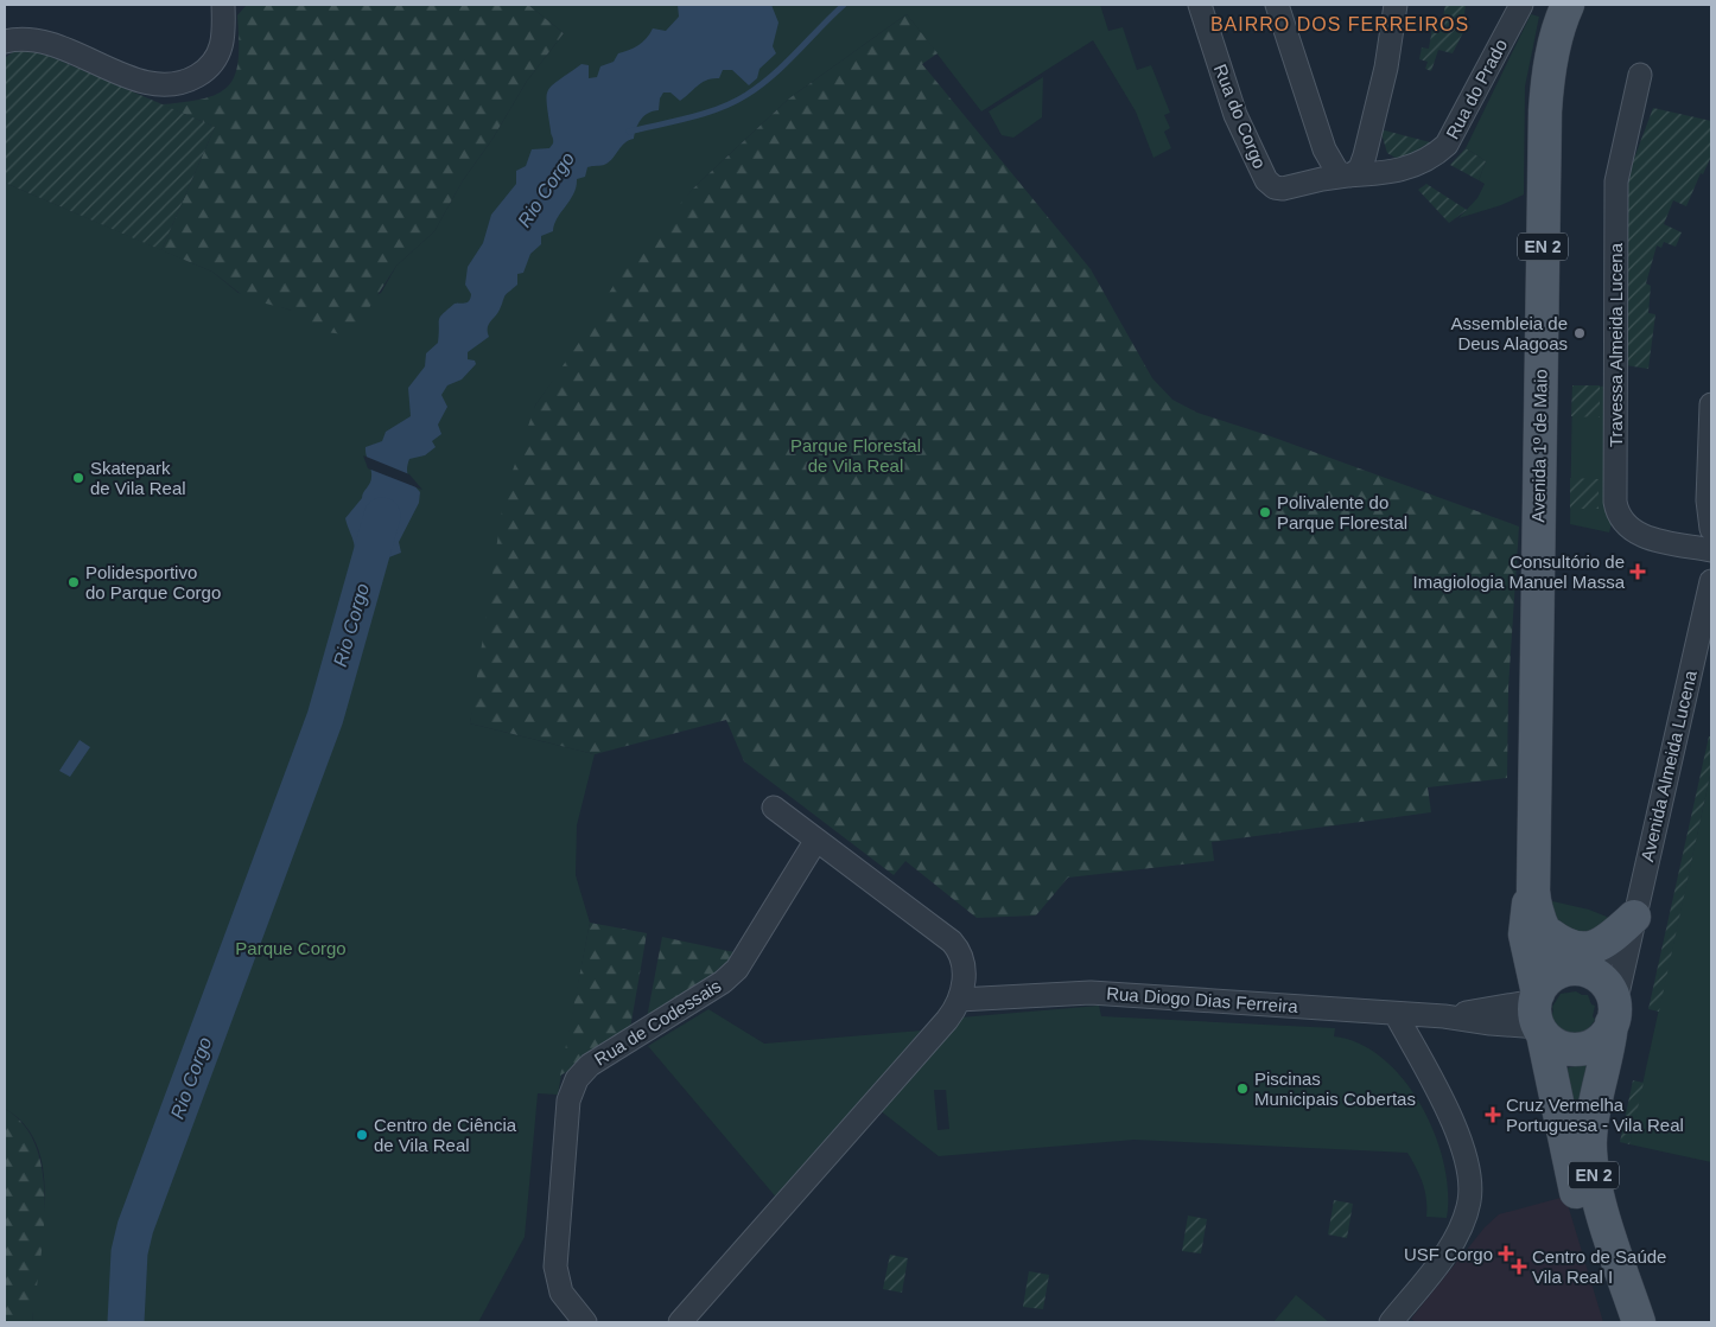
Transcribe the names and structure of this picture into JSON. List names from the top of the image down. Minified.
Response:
{"streets":{"main road":["EN 2","Avenida 1º de Maio"],"street":["Rua do Prado","Rua do Corgo","Travessa Almeida Lucena","Avenida Almeida Lucena","Rua Diogo Dias Ferreira","Rua de Codessais"]},"crossings":[["Rua do Prado","Rua do Corgo"],["EN 2","Avenida 1º de Maio"],["EN 2","Avenida Almeida Lucena"],["EN 2","Rua Diogo Dias Ferreira"],["Avenida 1º de Maio","Avenida Almeida Lucena"],["Avenida 1º de Maio","Rua Diogo Dias Ferreira"],["Avenida Almeida Lucena","Rua Diogo Dias Ferreira"]],"districts":["BAIRRO DOS FERREIROS"],"water":["Rio Corgo"],"parks":["Parque Florestal de Vila Real","Parque Corgo"],"places":{"other":["Assembleia de Deus Alagoas","Skatepark de Vila Real","Polivalente do Parque Florestal","Polidesportivo do Parque Corgo","Piscinas Municipais Cobertas","Centro de Ciência de Vila Real"],"health":["Consultório de Imagiologia Manuel Massa","Cruz Vermelha Portuguesa - Vila Real","USF Corgo","Centro de Saúde Vila Real I"]}}
